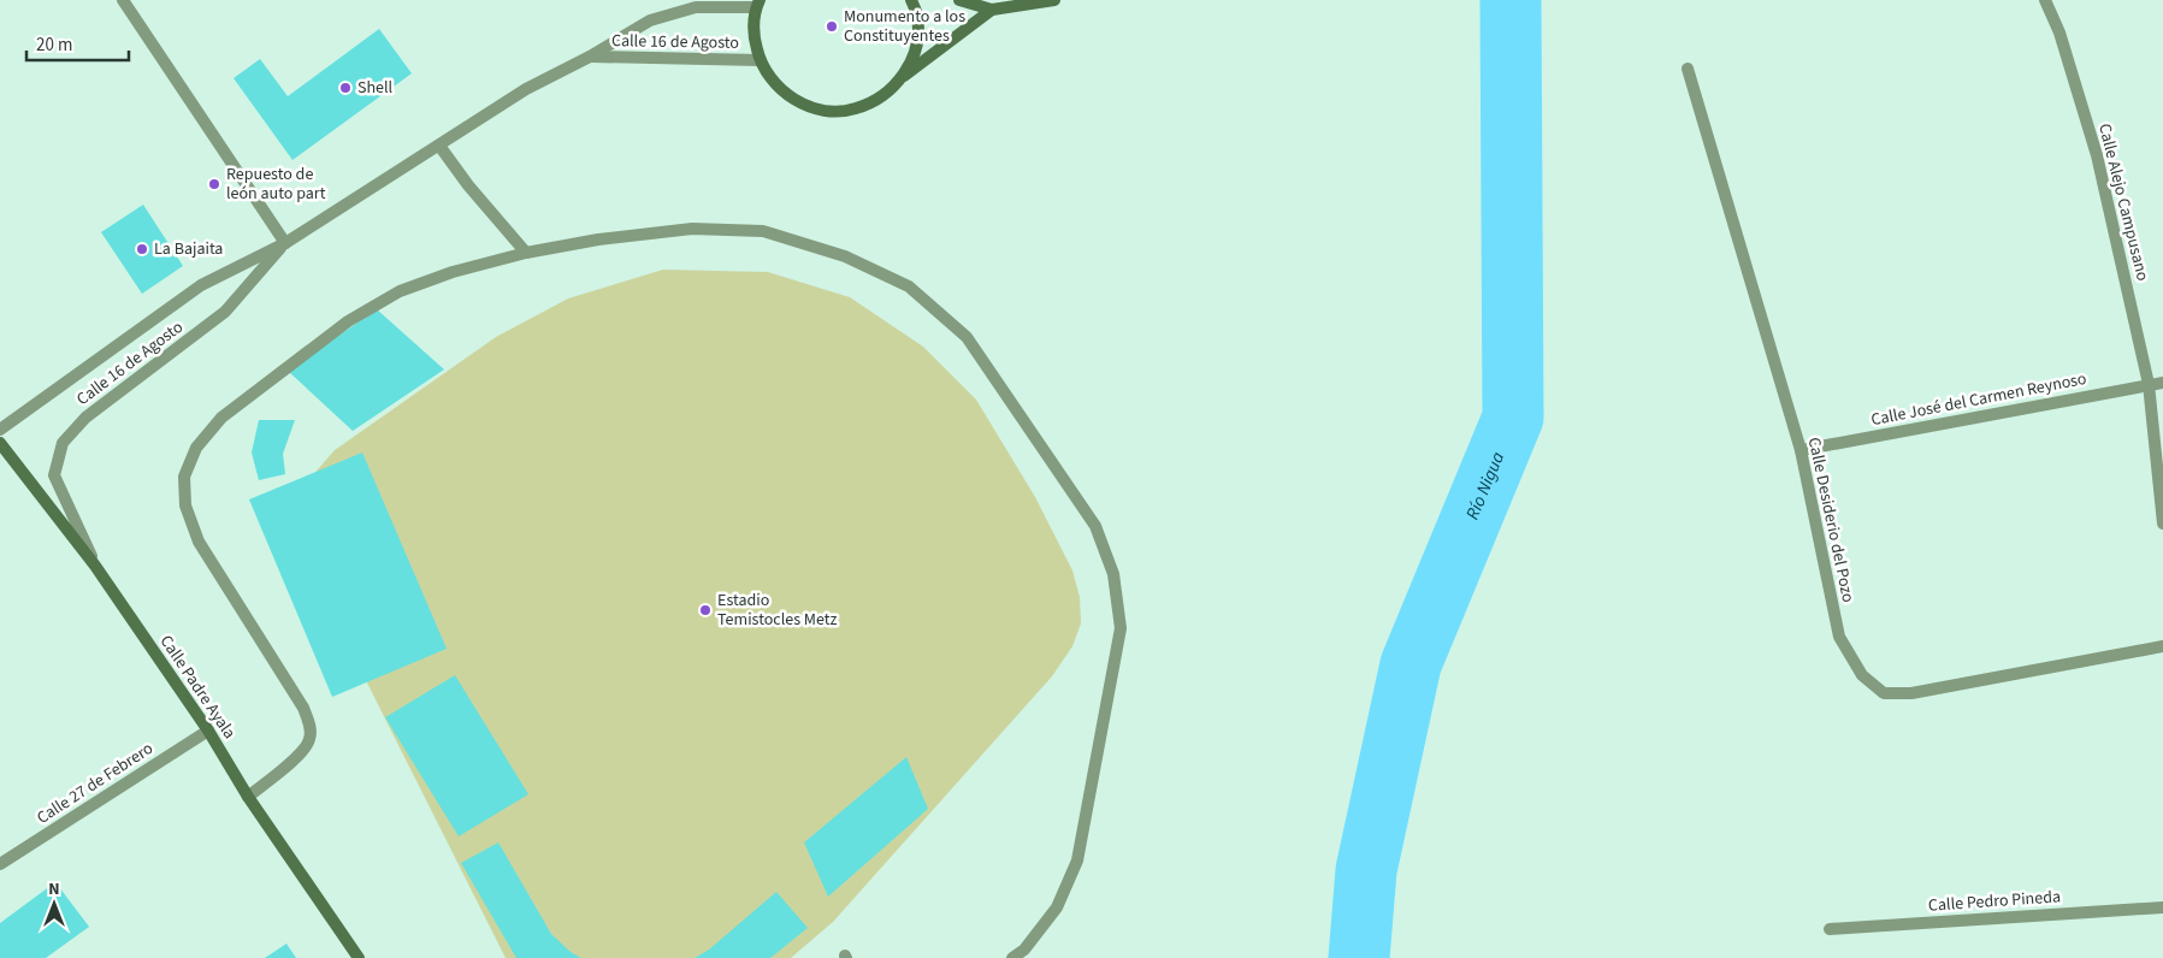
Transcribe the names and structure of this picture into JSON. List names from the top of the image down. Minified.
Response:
{"streets":{"main road":["Calle Padre Ayala"],"street":["Calle 16 de Agosto","Calle Alejo Campusano","Calle José del Carmen Reynoso","Calle Desiderio del Pozo","Calle 27 de Febrero","Calle Pedro Pineda"]},"crossings":[["Calle 16 de Agosto","Calle Padre Ayala"],["Calle Alejo Campusano","Calle José del Carmen Reynoso"],["Calle José del Carmen Reynoso","Calle Desiderio del Pozo"],["Calle Padre Ayala","Calle 27 de Febrero"]],"water":["Río Nigua"],"places":["Monumento a los Constituyentes","Shell","Repuesto de león auto part","La Bajaita","Estadio Temistocles Metz"],"scale_bar":"20 m","north":"top"}
